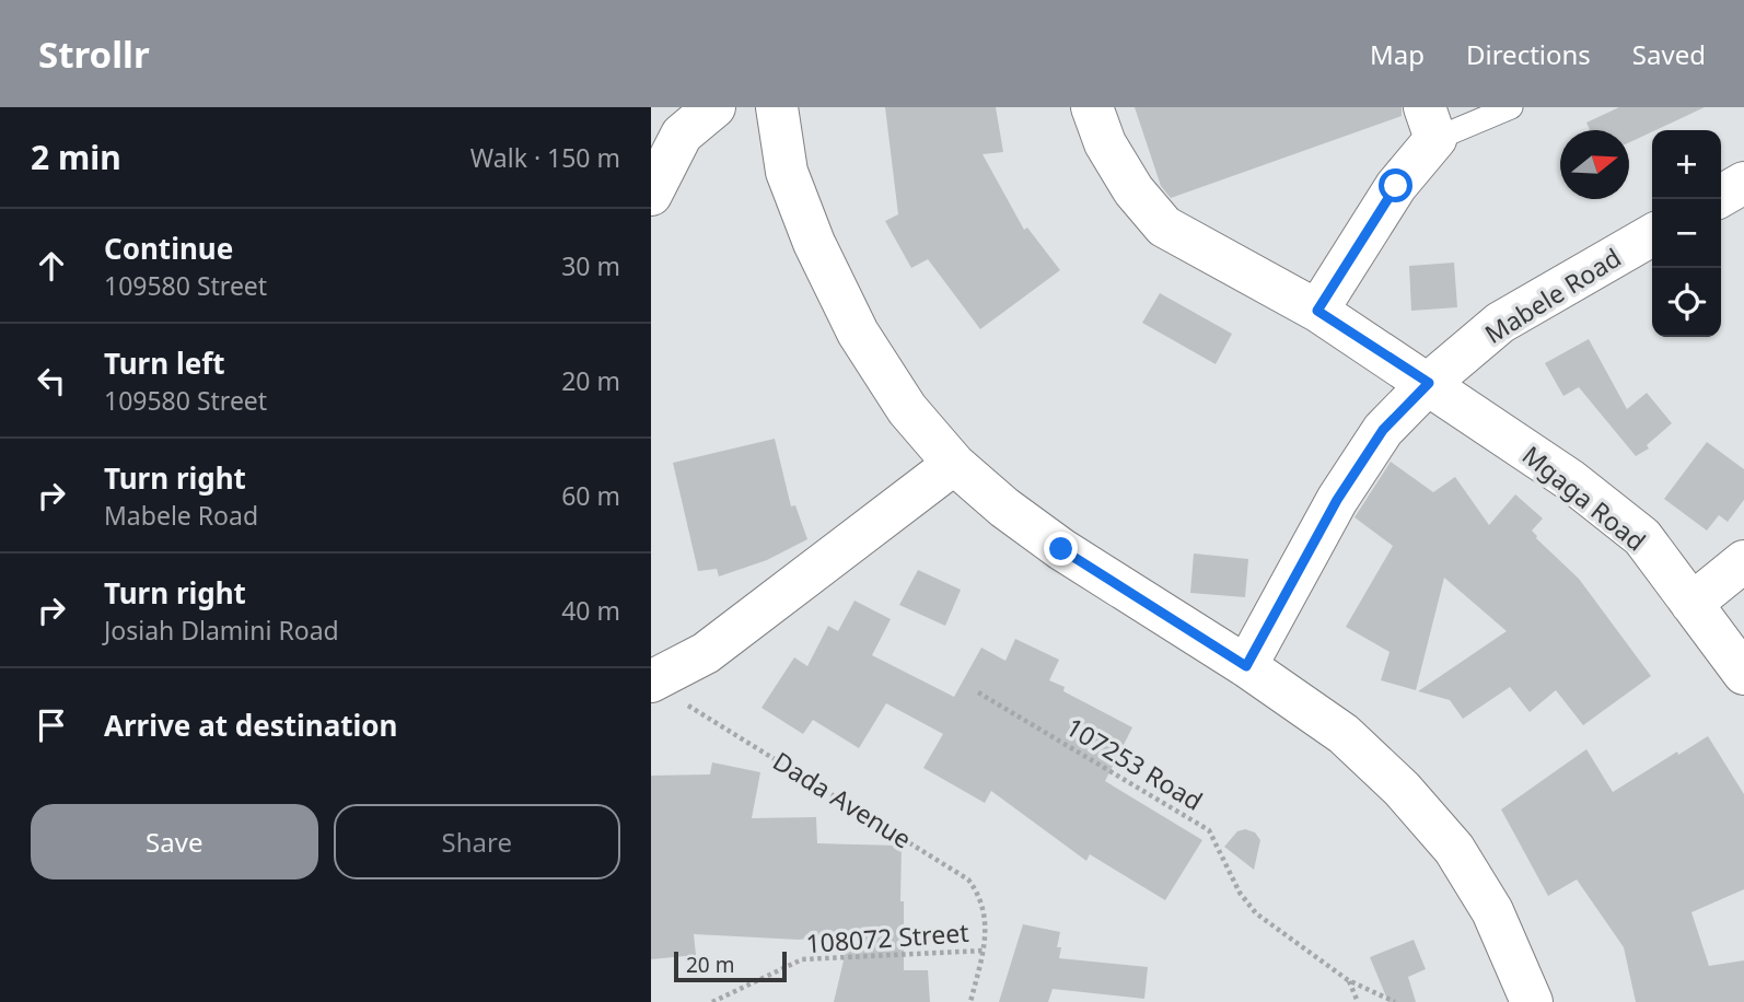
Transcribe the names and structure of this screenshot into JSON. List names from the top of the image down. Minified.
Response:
{"streets":{"street":["Mabele Road","Mgaga Road"],"path":["107253 Road","Dada Avenue","108072 Street"]},"crossings":[["Mabele Road","Mgaga Road"],["Dada Avenue","108072 Street"]],"scale_bar":"20 m","north":"right","page":{"header":"Strollr","nav":["Map","Directions","Saved"],"heading":["2 min","Walk · 150 m"],"map_buttons":["+","−"],"list":[["Continue","109580 Street","30 m"],["Turn left","109580 Street","20 m"],["Turn right","Mabele Road","60 m"],["Turn right","Josiah Dlamini Road","40 m"],"Arrive at destination"],"buttons":["Save","Share"],"scale":"20 m"}}
